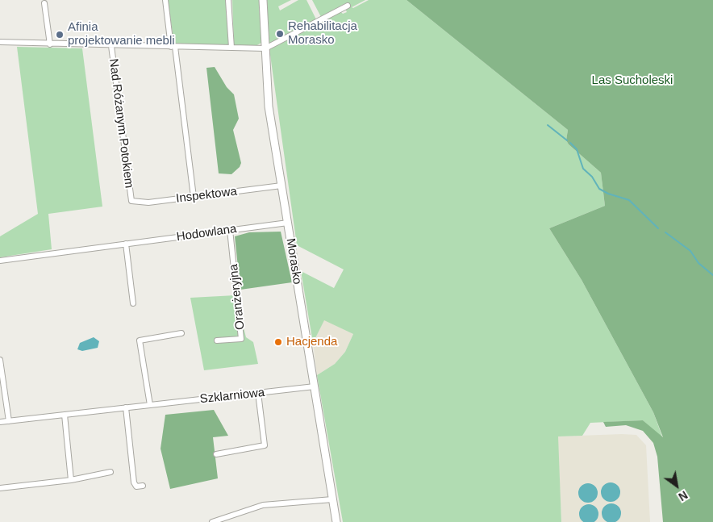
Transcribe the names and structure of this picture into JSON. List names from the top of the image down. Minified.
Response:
{"streets":{"street":["Nad Różanym Potokiem","Inspektowa","Hodowlana","Morasko","Oranżeryjna","Szklarniowa"]},"crossings":[["Nad Różanym Potokiem","Inspektowa"],["Nad Różanym Potokiem","Morasko"],["Inspektowa","Morasko"],["Hodowlana","Morasko"],["Hodowlana","Oranżeryjna"],["Morasko","Szklarniowa"]],"parks":["Las Sucholeski"],"places":["Rehabilitacja Morasko","Afinia projektowanie mebli","Hacjenda"],"north":"bottom right"}
